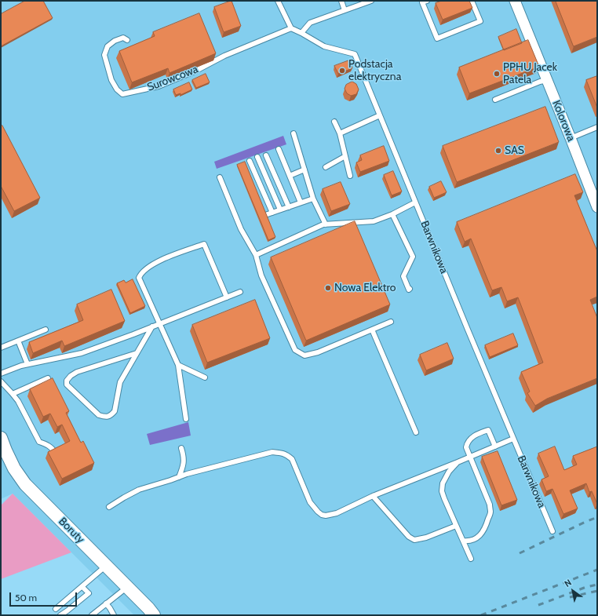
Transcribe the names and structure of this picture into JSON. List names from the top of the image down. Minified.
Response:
{"streets":{"street":["Kolorowa","Boruty"],"lane":["Surowcowa","Barwnikowa"]},"crossings":[["Surowcowa","Barwnikowa"]],"places":["Podstacja elektryczna","PPHU Jacek Patela","SAS","Nowa Elektro"],"scale_bar":"50 m","north":"top left"}
